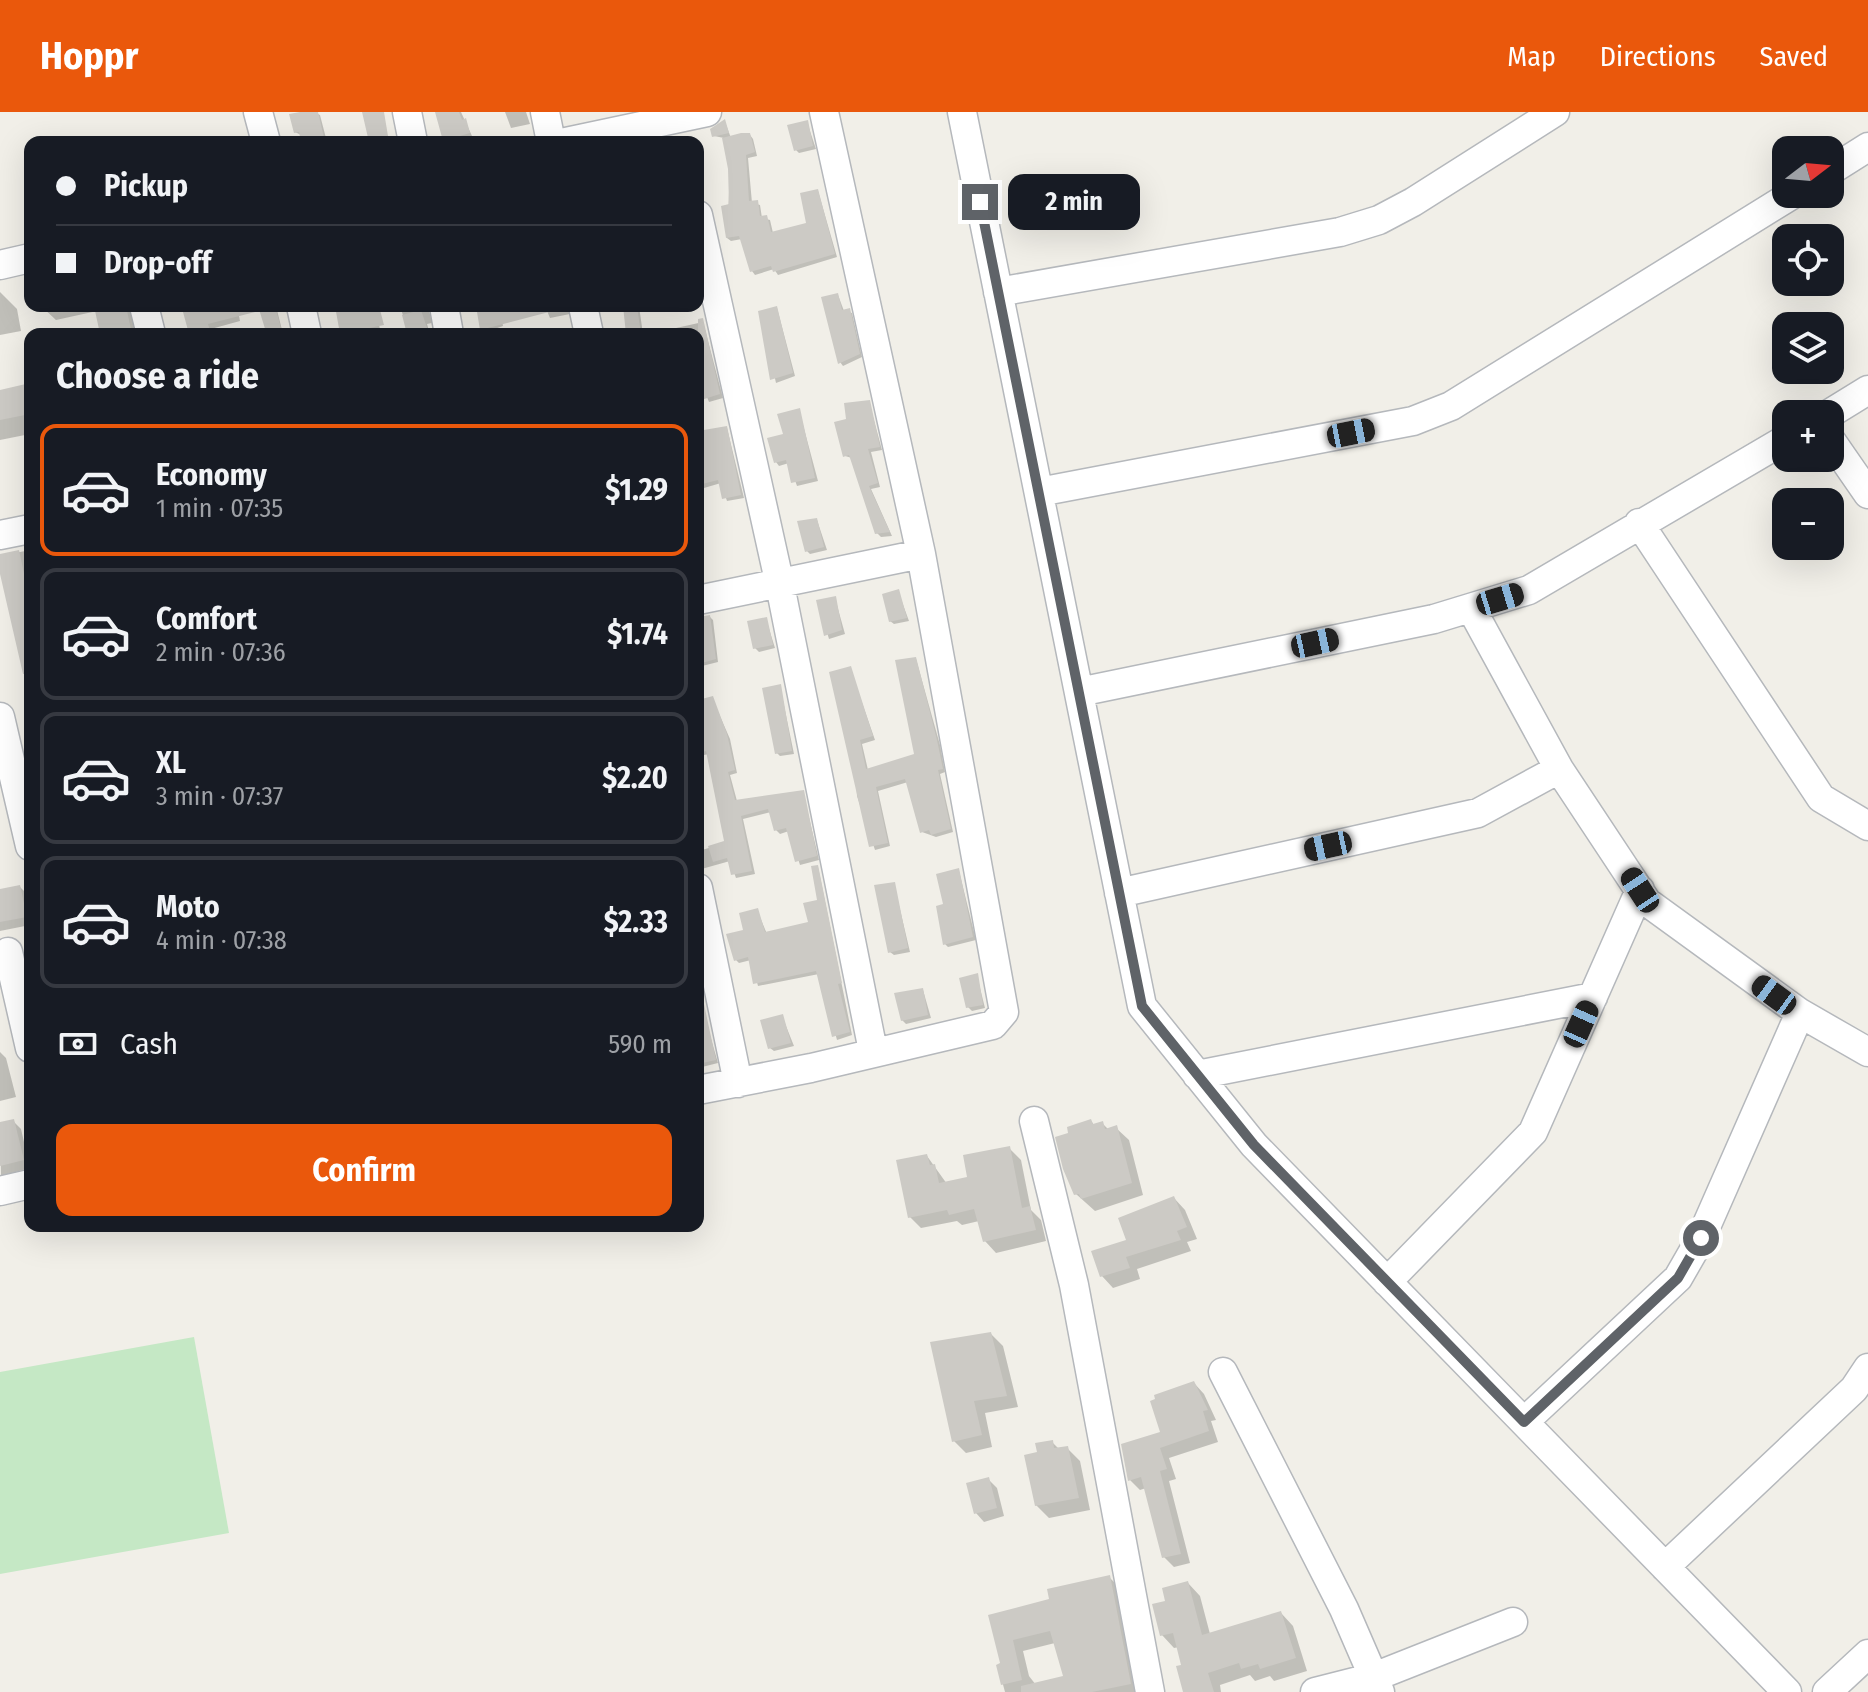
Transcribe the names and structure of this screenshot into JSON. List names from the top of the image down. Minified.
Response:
{"north":"right","page":{"header":"Hoppr","nav":["Map","Directions","Saved"],"map_buttons":["+","−"],"banner":["Pickup","Drop-off"],"bubble":"2 min","heading":"Choose a ride","list":[{"name":"Economy","note":"1 min · 07:35","value":"$1.29"},{"name":"Comfort","note":"2 min · 07:36","value":"$1.74"},{"name":"XL","note":"3 min · 07:37","value":"$2.20"},{"name":"Moto","note":"4 min · 07:38","value":"$2.33"}],"pay":["Cash","590 m"],"buttons":"Confirm"}}
